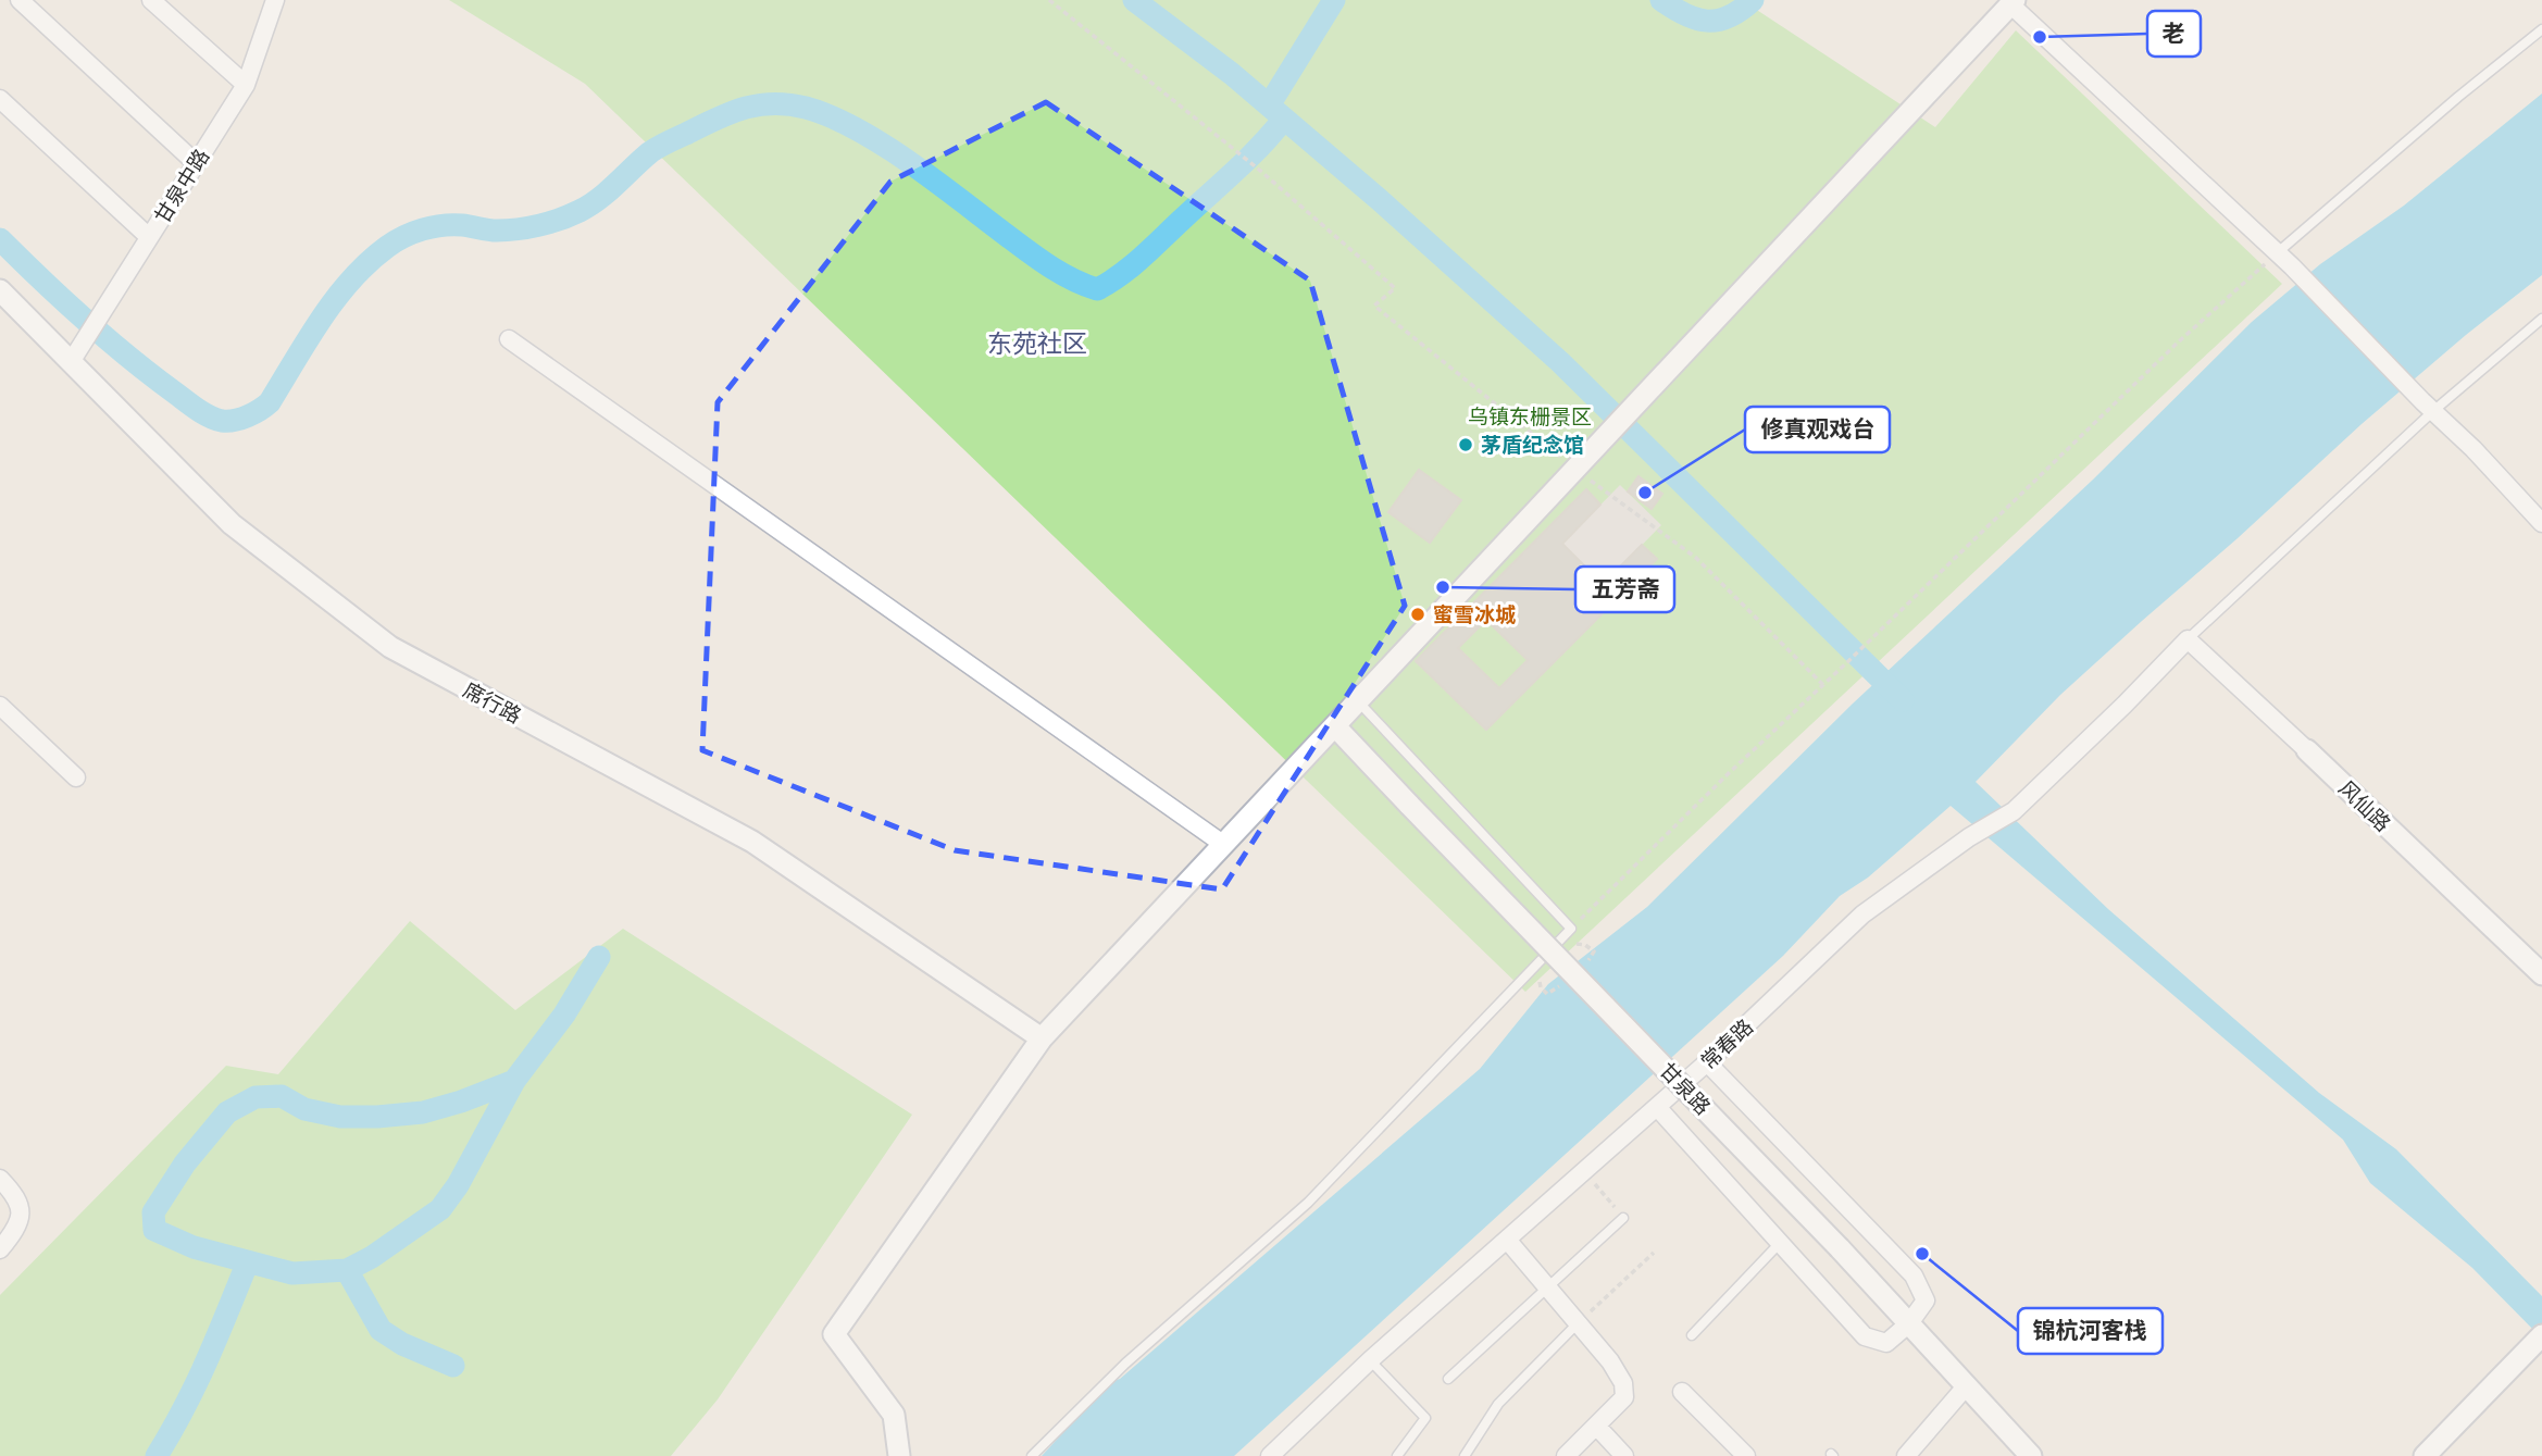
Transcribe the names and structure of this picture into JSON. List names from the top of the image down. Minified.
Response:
{"streets":{"street":["甘泉中路","席行路","风仙路","常春路","甘泉路"]},"crossings":[["甘泉中路","席行路"],["风仙路","常春路"]],"districts":["东苑社区"],"parks":["乌镇东栅景区"],"places":["老","茅盾纪念馆","修真观戏台","五芳斋","蜜雪冰城","锦杭河客栈"]}
